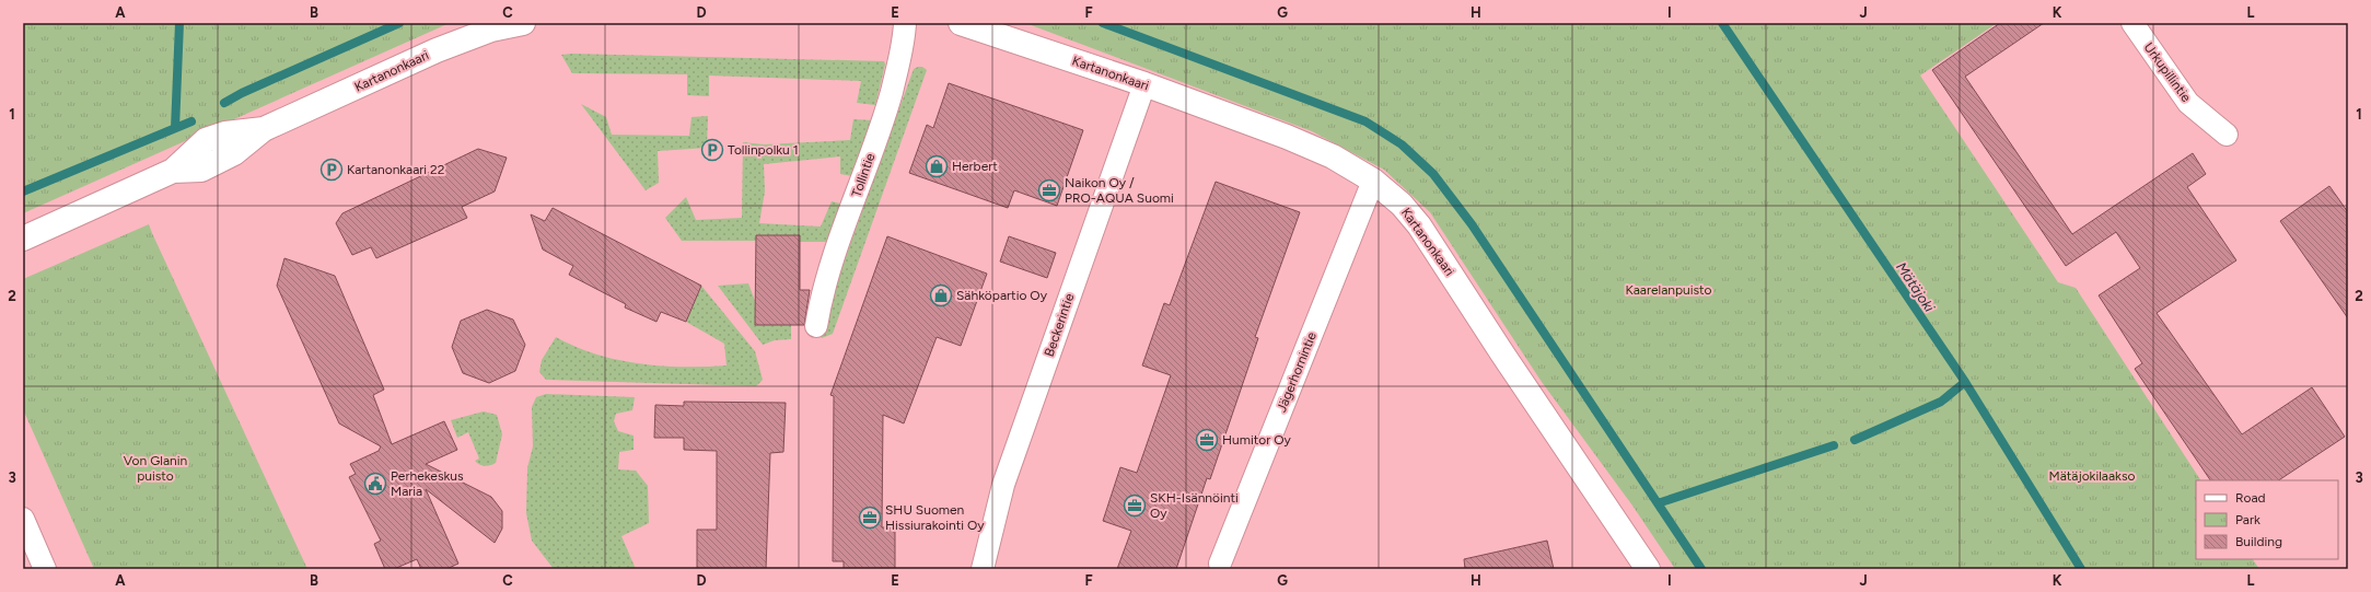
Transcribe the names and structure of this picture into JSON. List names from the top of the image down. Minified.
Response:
{"streets":{"street":["Kartanonkaari","Urkupillintie","Tollintie","Beckerintie","Jägerhornintie"]},"crossings":[["Kartanonkaari","Beckerintie"],["Kartanonkaari","Jägerhornintie"]],"water":["Mätäjoki"],"parks":["Kaarelanpuisto","Von Glanin puisto","Mätäjokilaakso"],"places":{"parking":["Tollinpolku 1","Kartanonkaari 22"],"shop":["Herbert","Sähköpartio Oy"],"office":["Naikon Oy / PRO-AQUA Suomi","Humitor Oy","SKH-Isännöinti Oy","SHU Suomen Hissiurakointi Oy"],"public building":["Perhekeskus Maria"]},"legend":["Road","Park","Building"],"grid":{"columns":["A","B","C","D","E","F","G","H","I","J","K","L"],"rows":["1","2","3"]}}
